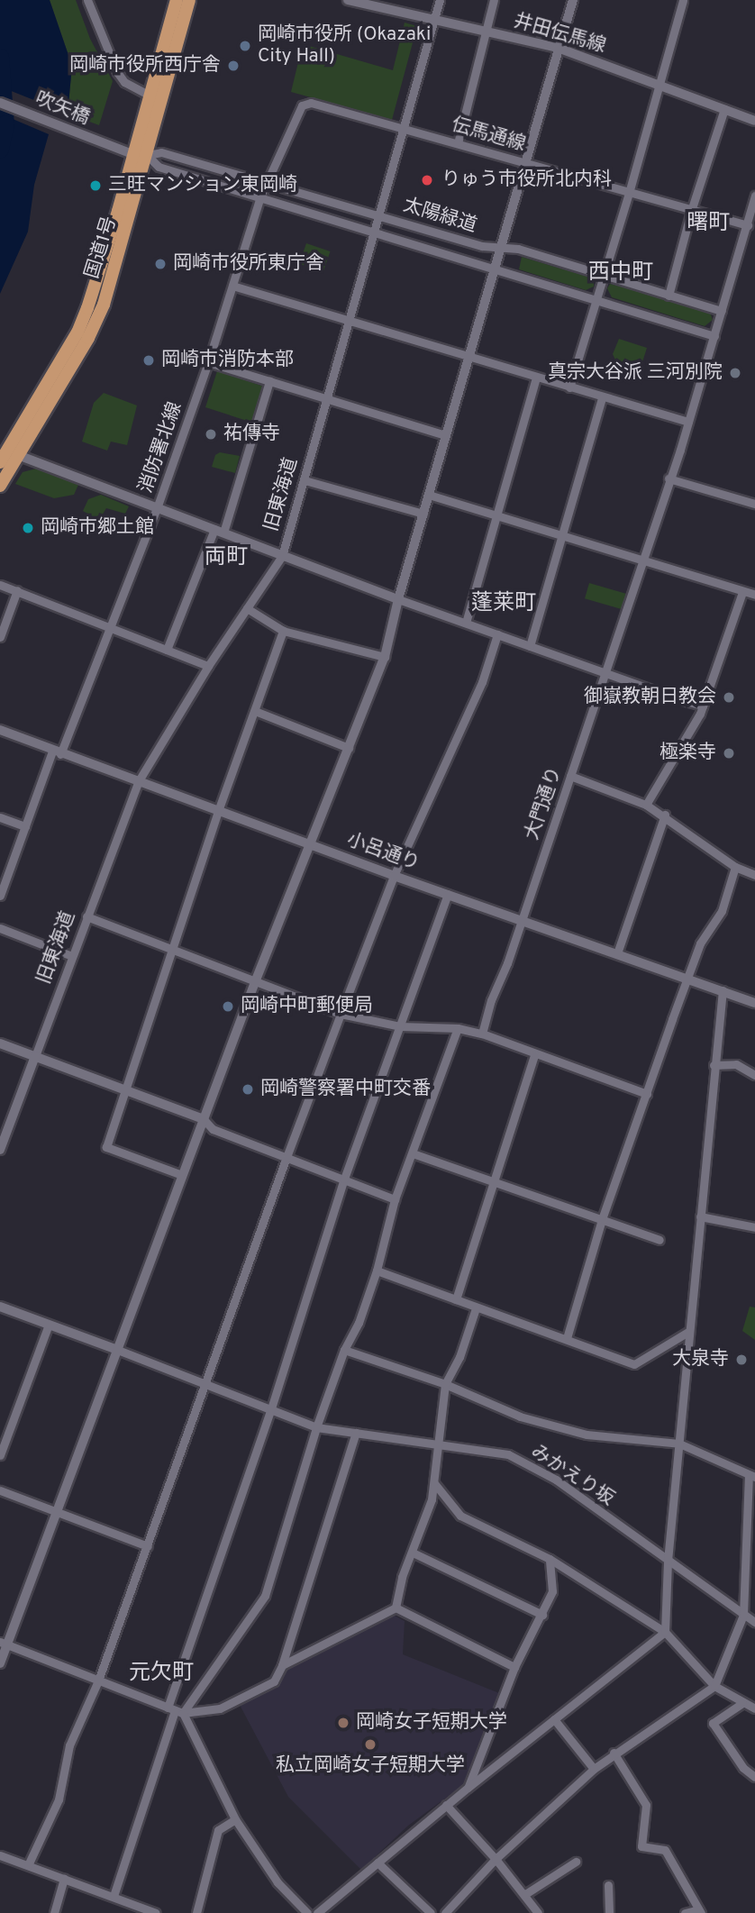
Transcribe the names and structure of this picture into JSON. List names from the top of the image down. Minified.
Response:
{"streets":{"highway":["国道1号"],"street":["井田伝馬線","吹矢橋","伝馬通線","太陽緑道","消防署北線","旧東海道","大門通り","小呂通り","みかえり坂"]},"crossings":[["井田伝馬線","旧東海道"],["吹矢橋","太陽緑道"],["吹矢橋","国道1号"],["伝馬通線","太陽緑道"],["伝馬通線","消防署北線"],["伝馬通線","旧東海道"],["伝馬通線","大門通り"],["太陽緑道","国道1号"],["太陽緑道","消防署北線"],["太陽緑道","旧東海道"],["太陽緑道","大門通り"],["消防署北線","小呂通り"],["旧東海道","小呂通り"],["大門通り","小呂通り"]],"districts":["曙町","西中町","両町","蓬莱町","元欠町"],"places":["岡崎市役所 (Okazaki City Hall)","岡崎市役所西庁舎","りゅう市役所北内科","三旺マンション東岡崎","岡崎市役所東庁舎","岡崎市消防本部","真宗大谷派 三河別院","祐傳寺","岡崎市郷土館","御嶽教朝日教会","極楽寺","岡崎中町郵便局","岡崎警察署中町交番","大泉寺","岡崎女子短期大学","私立岡崎女子短期大学"]}
